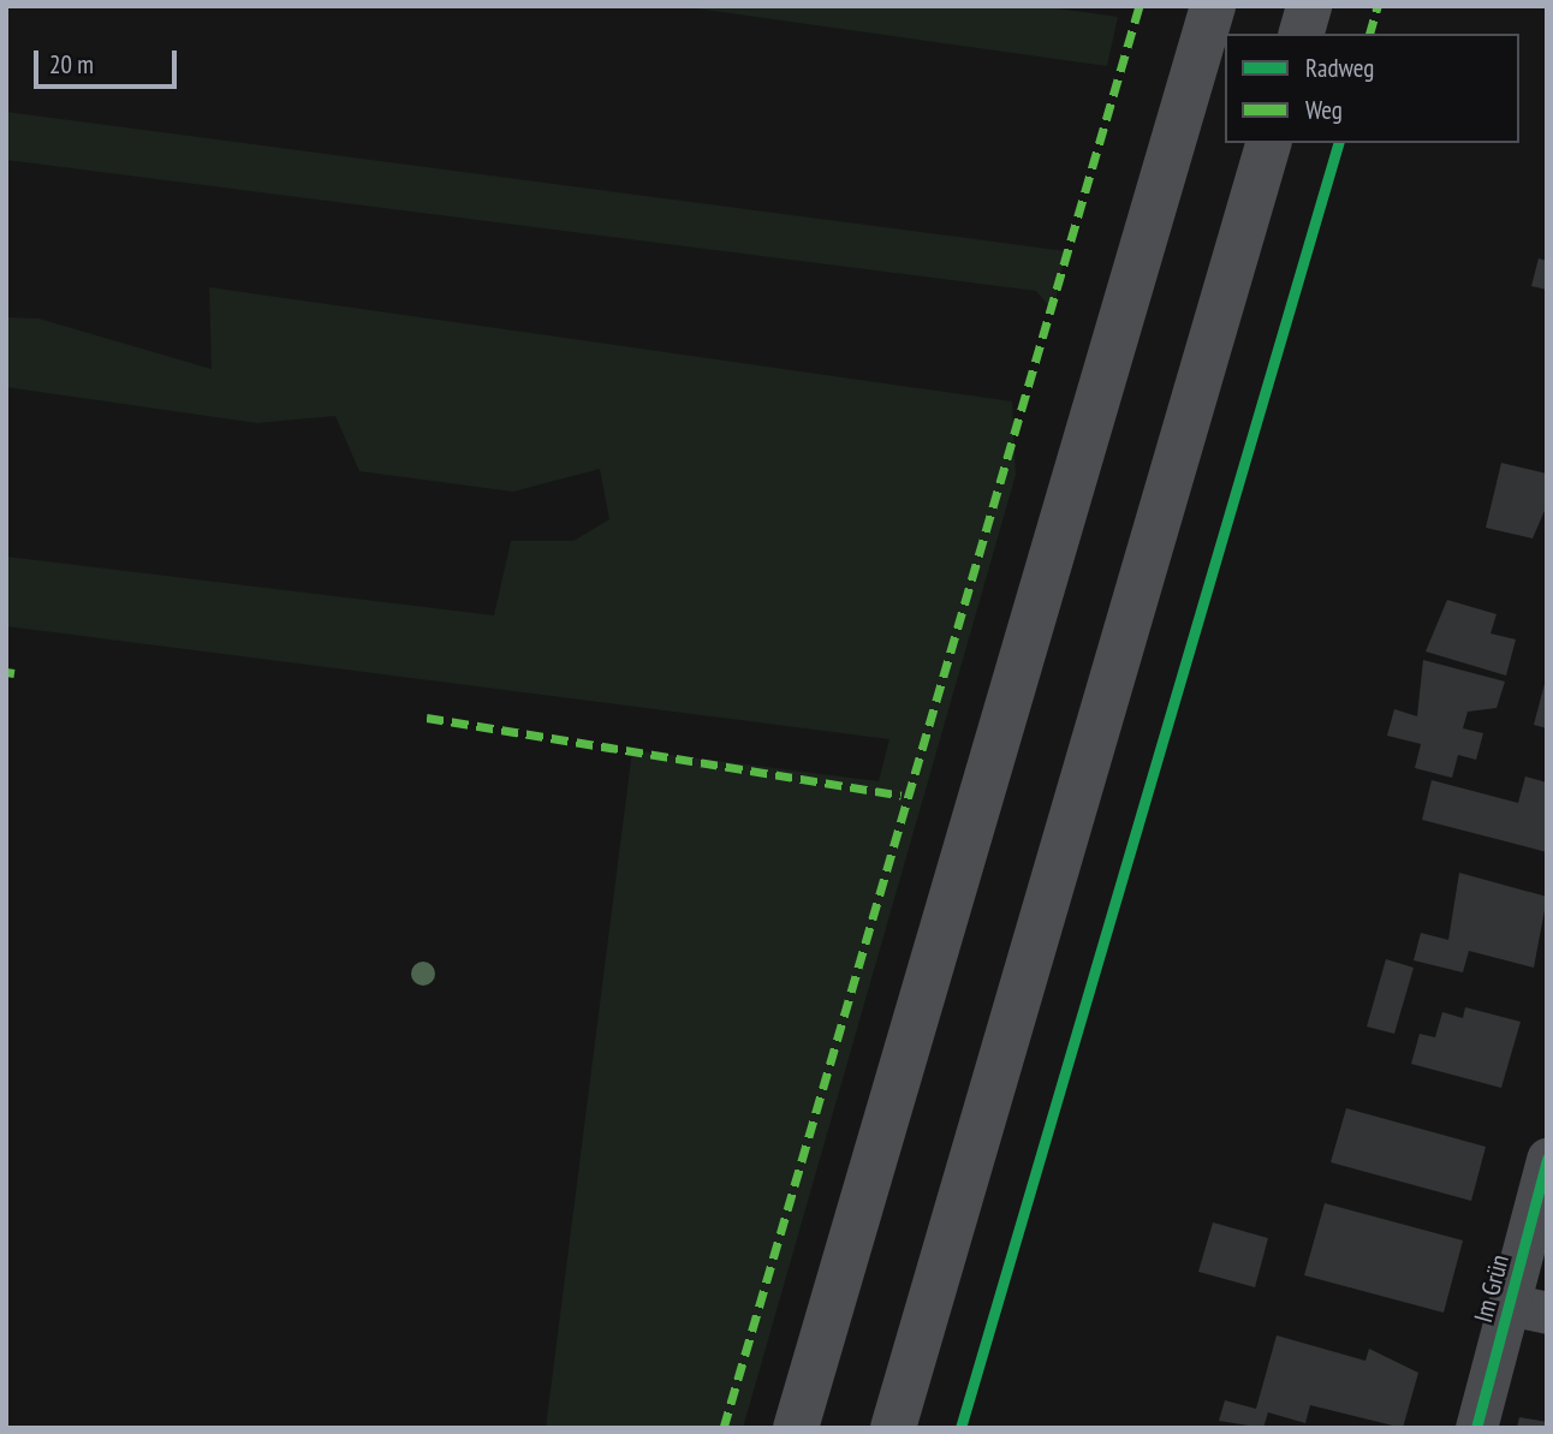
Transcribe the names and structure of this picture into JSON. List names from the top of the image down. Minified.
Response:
{"streets":{"street":["Im Grün"]},"legend":["Radweg","Weg"],"scale_bar":"20 m"}
